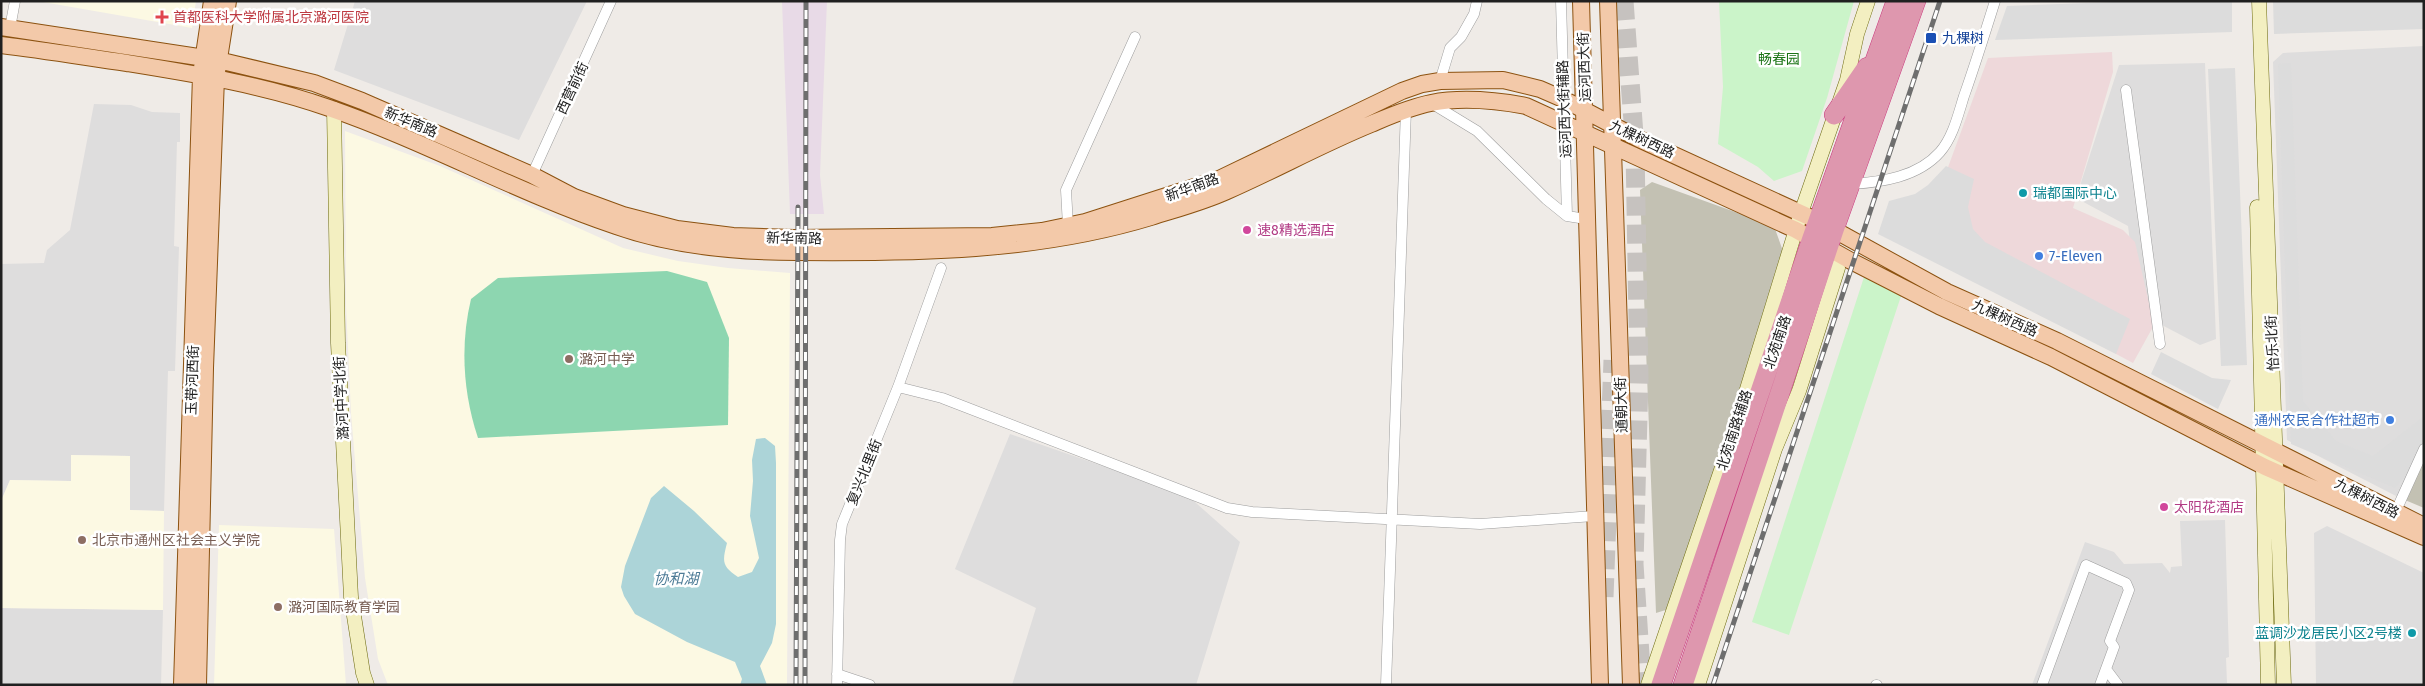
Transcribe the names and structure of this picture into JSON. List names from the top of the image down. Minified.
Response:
{"streets":{"highway":["北苑南路"],"main road":["运河西大街","新华南路","九棵树西路","玉带河西街","通朝大街"],"street":["西营前街","运河西大街辅路","怡乐北街","潞河中学北街","北苑南路辅路","复兴北里街"]},"crossings":[["运河西大街","新华南路"],["运河西大街","九棵树西路"],["运河西大街","通朝大街"],["西营前街","新华南路"],["运河西大街辅路","新华南路"],["新华南路","九棵树西路"],["新华南路","玉带河西街"],["新华南路","潞河中学北街"],["九棵树西路","北苑南路"],["九棵树西路","怡乐北街"],["九棵树西路","通朝大街"],["九棵树西路","北苑南路辅路"],["北苑南路","北苑南路辅路"]],"water":["协和湖"],"parks":["畅春园"],"places":{"health":["首都医科大学附属北京潞河医院"],"transit":["九棵树"],"other":["瑞都国际中心","速8精选酒店","7-Eleven","潞河中学","通州农民合作社超市","太阳花酒店","北京市通州区社会主义学院","潞河国际教育学园","蓝调沙龙居民小区2号楼"]}}
